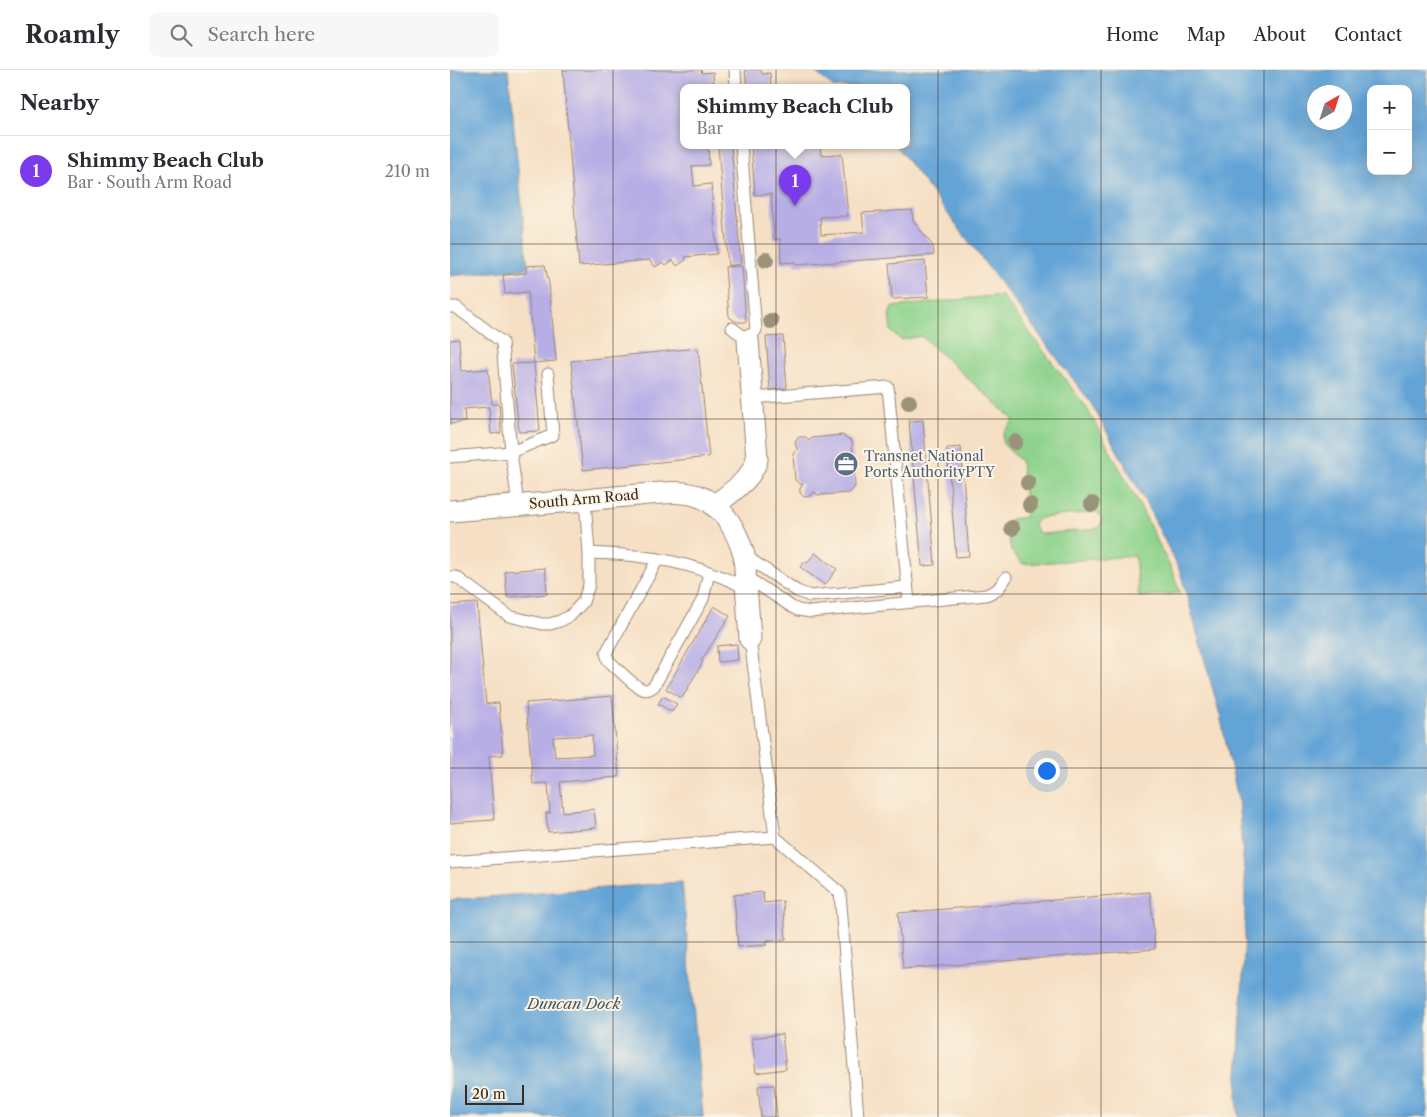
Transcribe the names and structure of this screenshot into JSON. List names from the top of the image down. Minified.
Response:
{"streets":{"street":["South Arm Road"]},"water":["Duncan Dock"],"places":{"office":["Transnet National Ports AuthorityPTY"]},"scale_bar":"20 m","north":"top right","page":{"header":"Roamly","search":"Search here","nav":["Home","Map","About","Contact"],"heading":"Nearby","popup":["Shimmy Beach Club","Bar"],"map_buttons":["+","−"],"list":[{"mark":"1","name":"Shimmy Beach Club","note":"Bar · South Arm Road","value":"210 m"}],"pins":"1","scale":"20 m"}}
